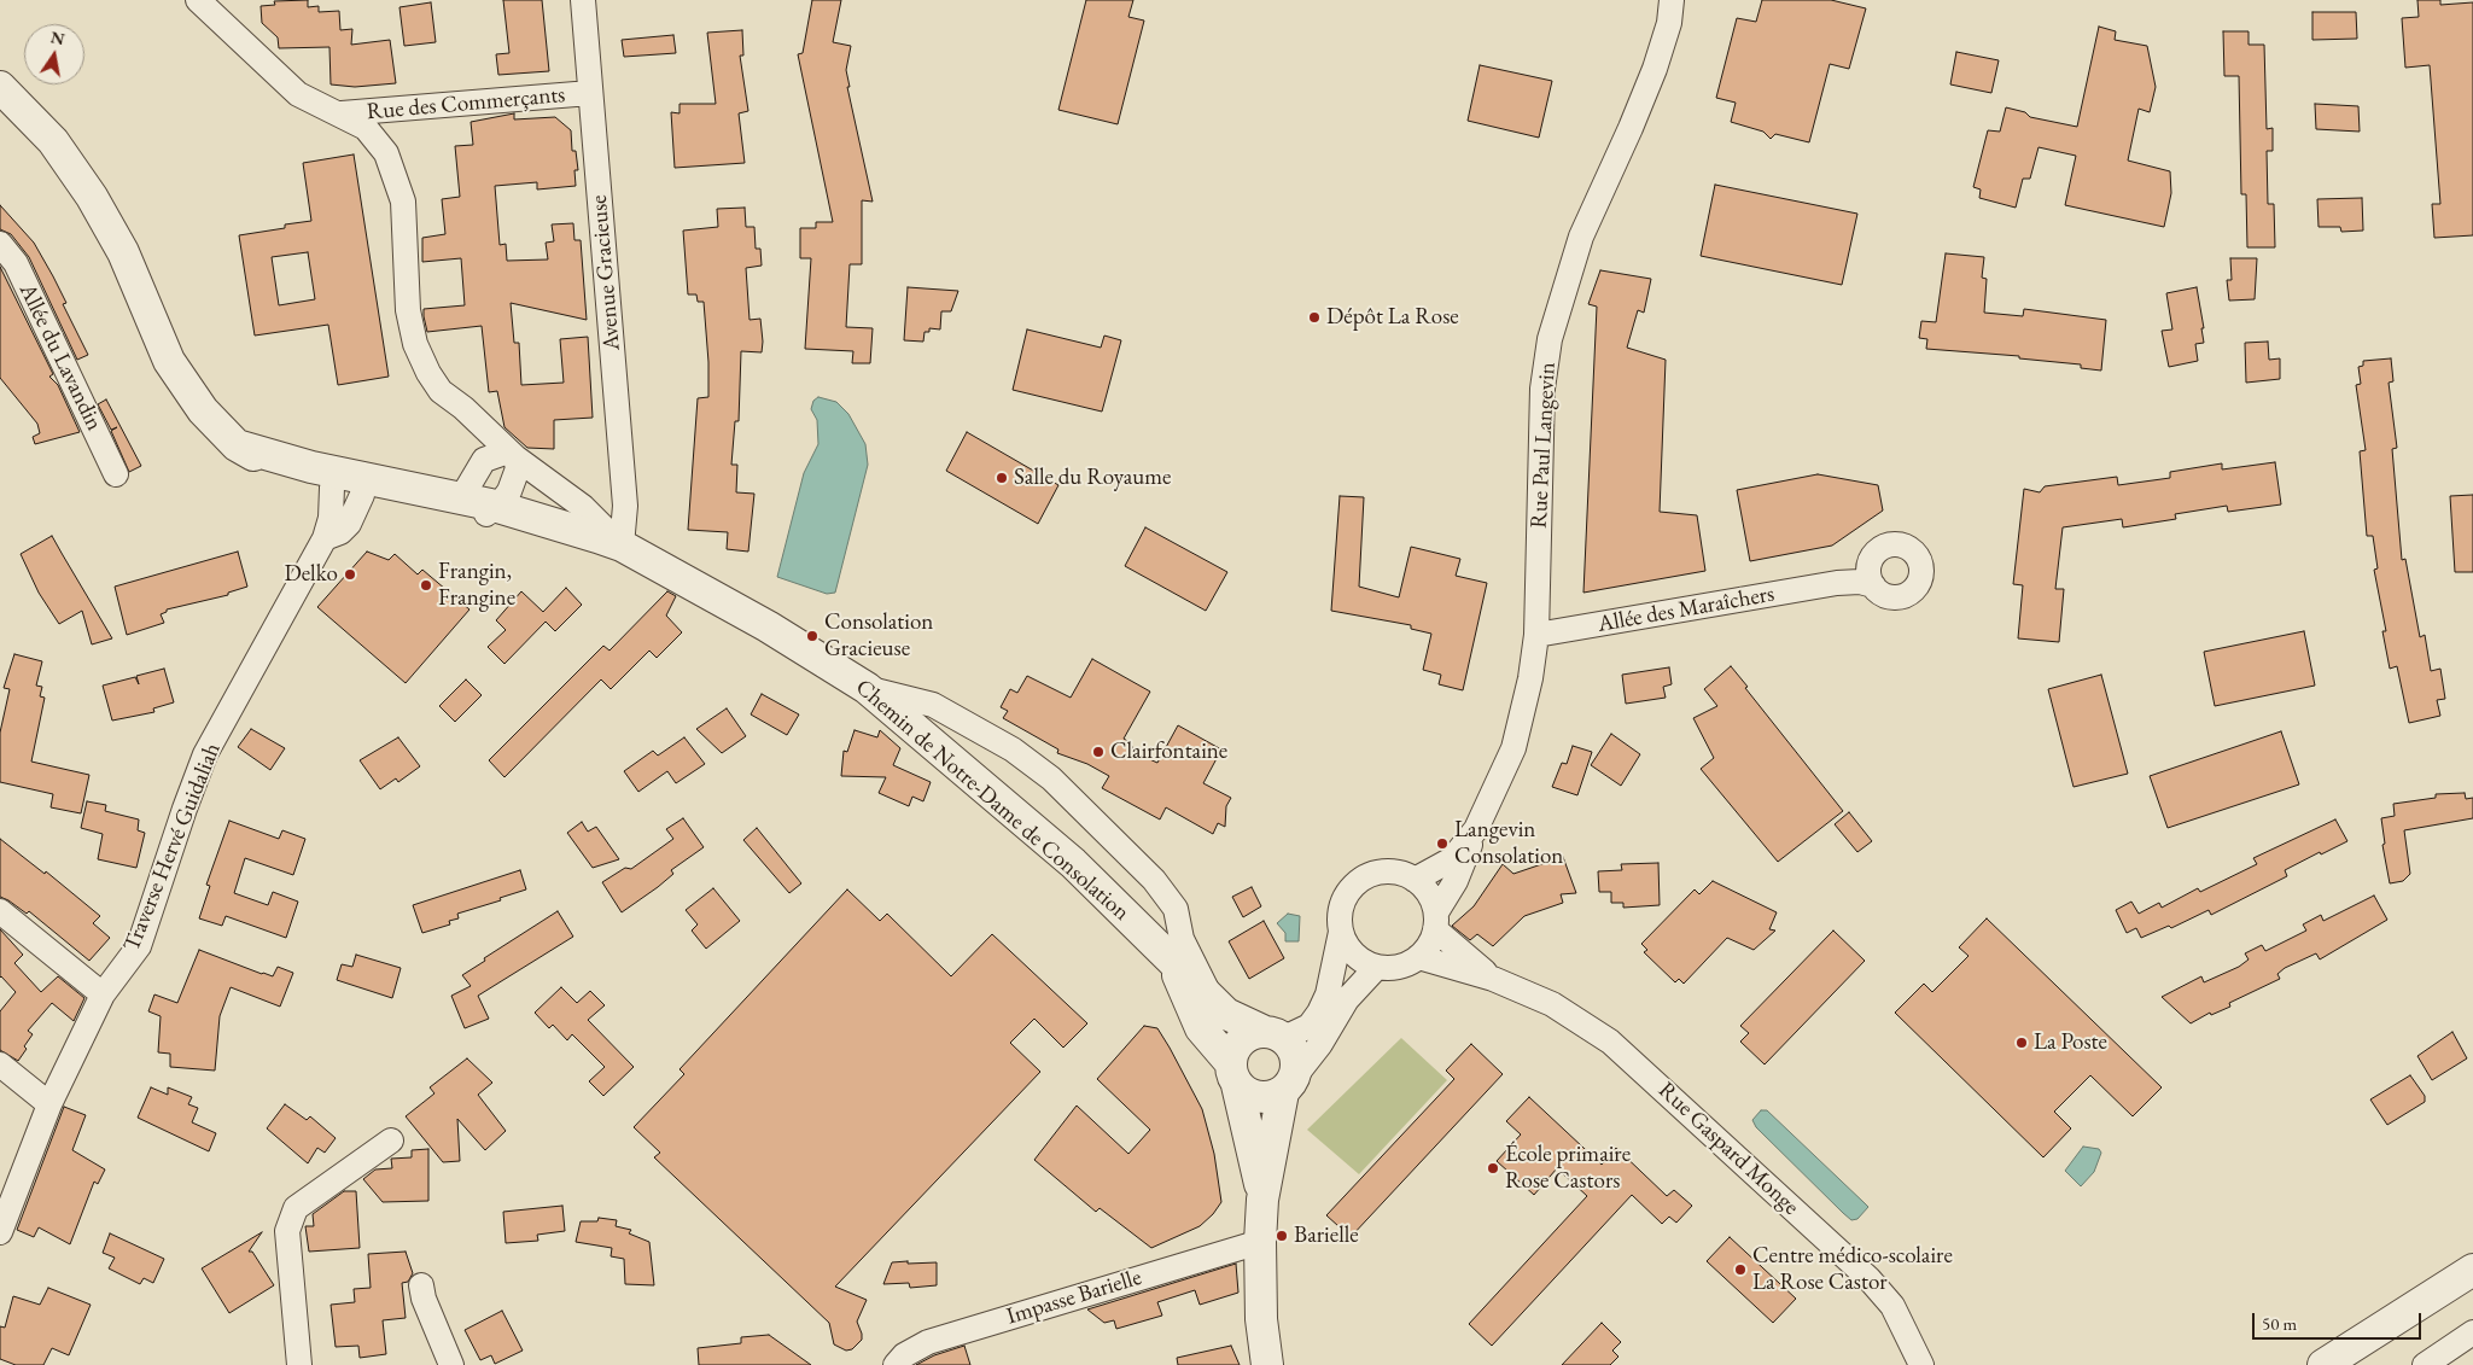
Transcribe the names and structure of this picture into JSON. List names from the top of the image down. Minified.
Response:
{"streets":{"street":["Rue des Commerçants","Avenue Gracieuse","Allée du Lavandin","Rue Paul Langevin","Allée des Maraîchers","Chemin de Notre-Dame de Consolation","Traverse Hervé Guidaliah","Rue Gaspard Monge","Impasse Barielle"]},"crossings":[["Rue des Commerçants","Avenue Gracieuse"],["Rue des Commerçants","Chemin de Notre-Dame de Consolation"],["Avenue Gracieuse","Chemin de Notre-Dame de Consolation"],["Rue Paul Langevin","Allée des Maraîchers"],["Rue Paul Langevin","Rue Gaspard Monge"],["Chemin de Notre-Dame de Consolation","Traverse Hervé Guidaliah"],["Chemin de Notre-Dame de Consolation","Impasse Barielle"]],"places":["Dépôt La Rose","Salle du Royaume","Delko","Frangin, Frangine","Consolation Gracieuse","Clairfontaine","Langevin Consolation","La Poste","École primaire Rose Castors","Barielle","Centre médico-scolaire La Rose Castor"],"scale_bar":"50 m","north":"top"}
